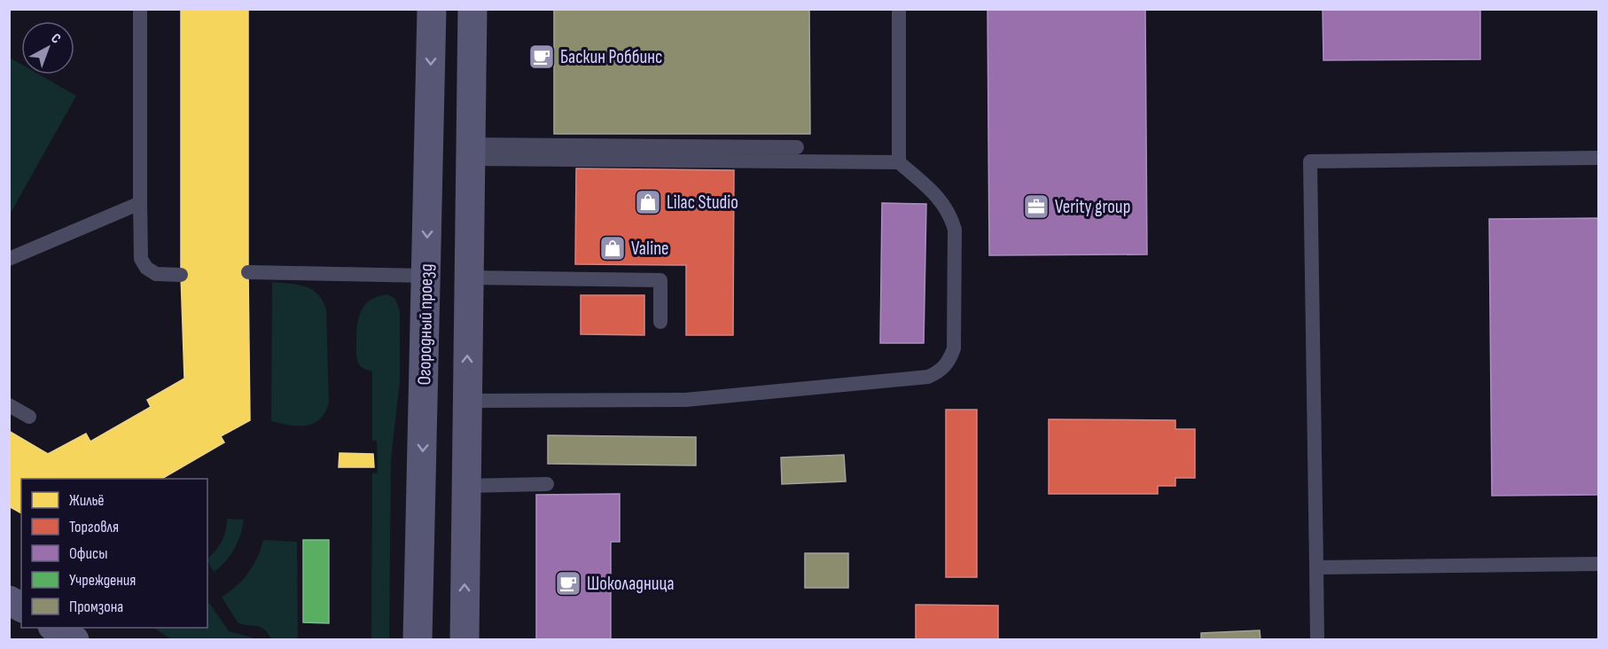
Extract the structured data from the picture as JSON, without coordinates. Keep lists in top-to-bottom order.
{
  "streets": {
    "main road": ["Огородный проезд"]
  },
  "places": {
    "cafe": ["Баскин Роббинс", "Шоколадница"],
    "shop": ["Lilac Studio", "Valine"],
    "office": ["Verity group"]
  },
  "legend": [
    "Жильё",
    "Торговля",
    "Офисы",
    "Учреждения",
    "Промзона"
  ],
  "north": "top right"
}
